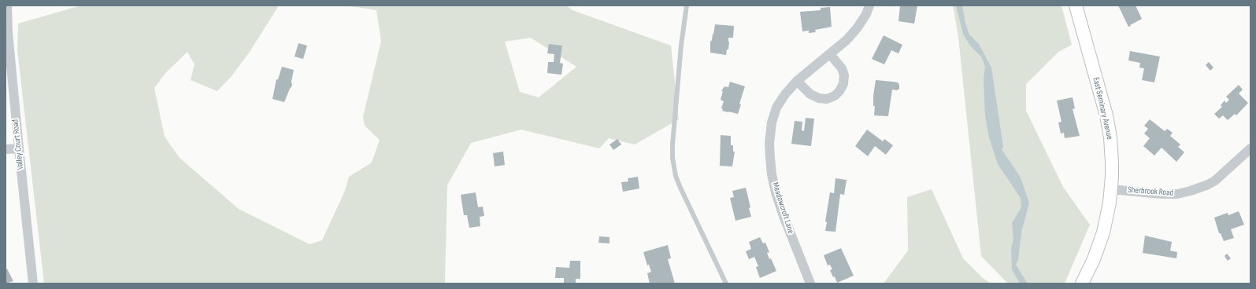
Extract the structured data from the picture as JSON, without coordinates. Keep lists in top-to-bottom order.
{
  "streets": {
    "street": [
      "East Seminary Avenue",
      "Valley Court Road",
      "Sherbrook Road",
      "Meadowcroft Lane"
    ]
  },
  "crossings": [
    ["East Seminary Avenue", "Sherbrook Road"]
  ]
}
